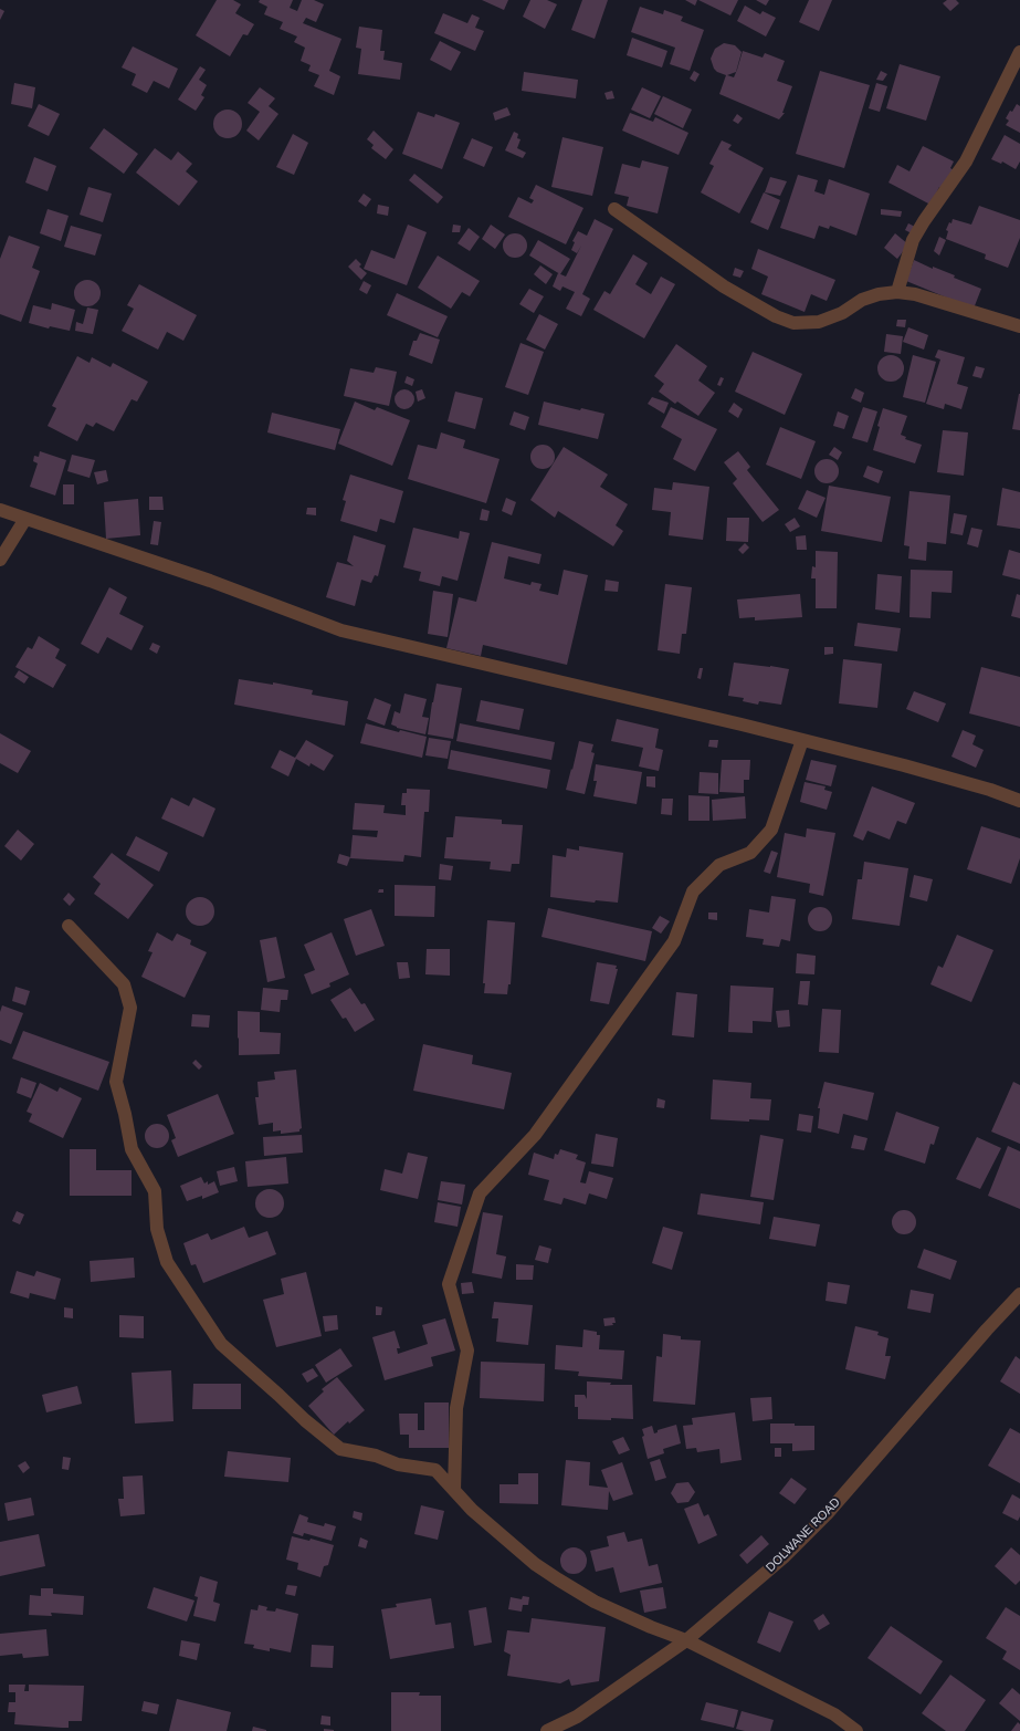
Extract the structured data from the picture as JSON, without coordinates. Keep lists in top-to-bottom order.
{
  "streets": {
    "street": ["DOLWANE ROAD"]
  }
}
